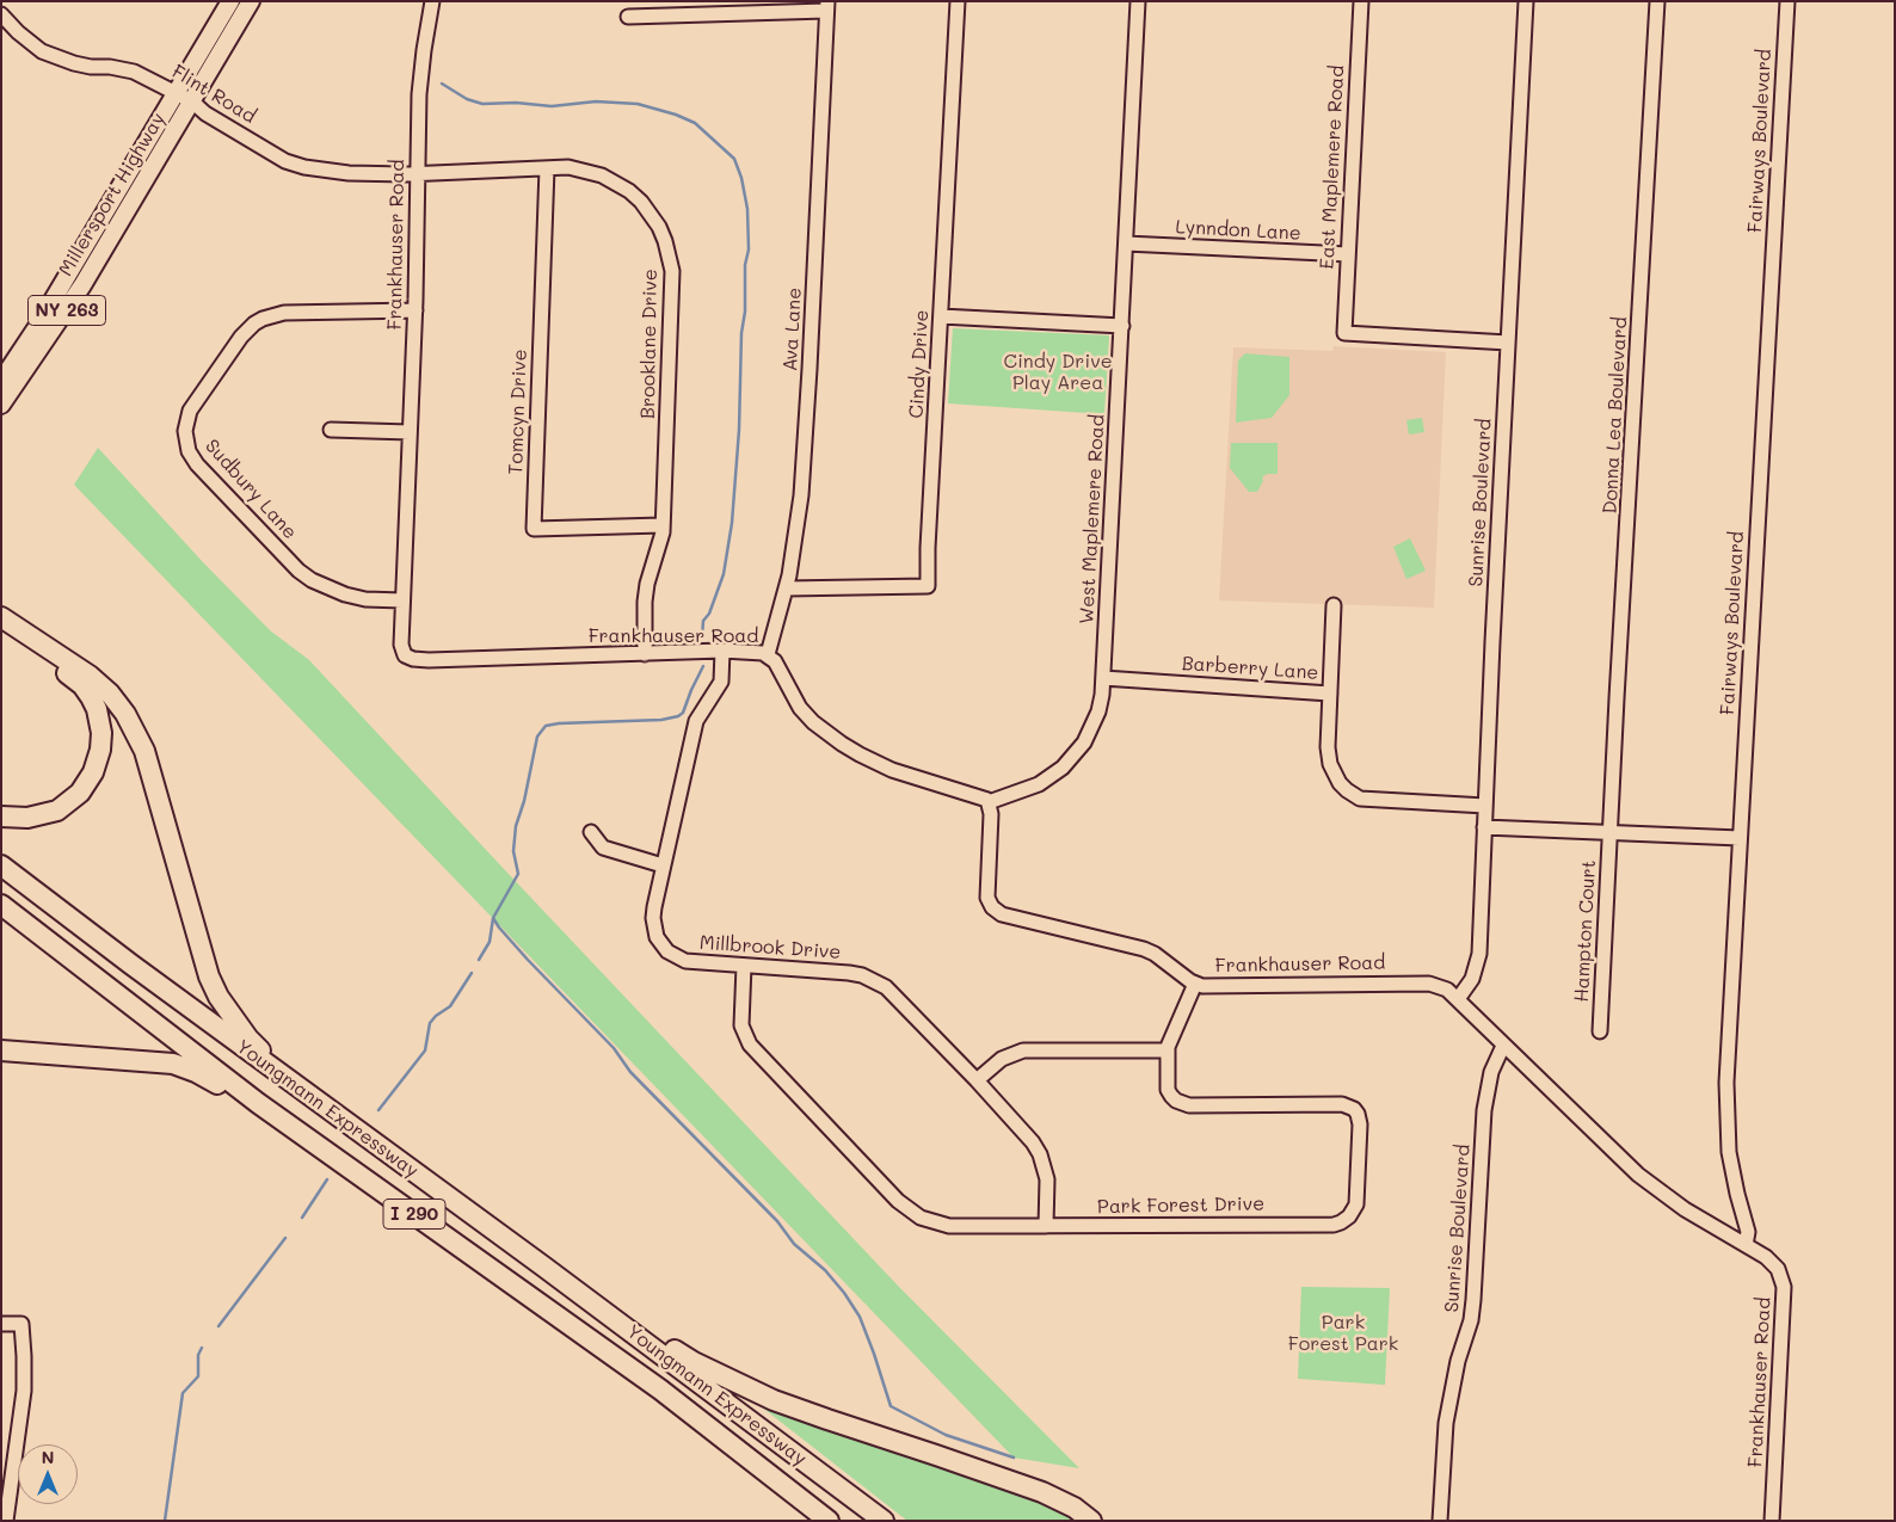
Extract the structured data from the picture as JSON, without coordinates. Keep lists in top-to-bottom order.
{
  "streets": {
    "highway": ["Youngmann Expressway", "I 290"],
    "main road": ["Millersport Highway", "NY 263"],
    "street": [
      "Flint Road",
      "Fairways Boulevard",
      "East Maplemere Road",
      "Lynndon Lane",
      "Frankhauser Road",
      "Ava Lane",
      "Brooklane Drive",
      "Cindy Drive",
      "Tomcyn Drive",
      "Donna Lea Boulevard",
      "Sudbury Lane",
      "Sunrise Boulevard",
      "West Maplemere Road",
      "Barberry Lane",
      "Hampton Court",
      "Millbrook Drive",
      "Park Forest Drive"
    ]
  },
  "crossings": [
    ["Flint Road", "Millersport Highway"],
    ["Flint Road", "Frankhauser Road"],
    ["Flint Road", "Brooklane Drive"],
    ["Fairways Boulevard", "Frankhauser Road"],
    ["East Maplemere Road", "Lynndon Lane"],
    ["East Maplemere Road", "Sunrise Boulevard"],
    ["Lynndon Lane", "West Maplemere Road"],
    ["Frankhauser Road", "Ava Lane"],
    ["Frankhauser Road", "Brooklane Drive"],
    ["Frankhauser Road", "Sudbury Lane"],
    ["Frankhauser Road", "Sunrise Boulevard"],
    ["Frankhauser Road", "West Maplemere Road"],
    ["Frankhauser Road", "Millbrook Drive"],
    ["Frankhauser Road", "Park Forest Drive"],
    ["Ava Lane", "Cindy Drive"],
    ["Brooklane Drive", "Tomcyn Drive"],
    ["Donna Lea Boulevard", "Hampton Court"],
    ["Sunrise Boulevard", "Barberry Lane"],
    ["West Maplemere Road", "Barberry Lane"],
    ["Millbrook Drive", "Park Forest Drive"]
  ],
  "parks": ["Cindy Drive Play Area", "Park Forest Park"],
  "north": "top"
}
